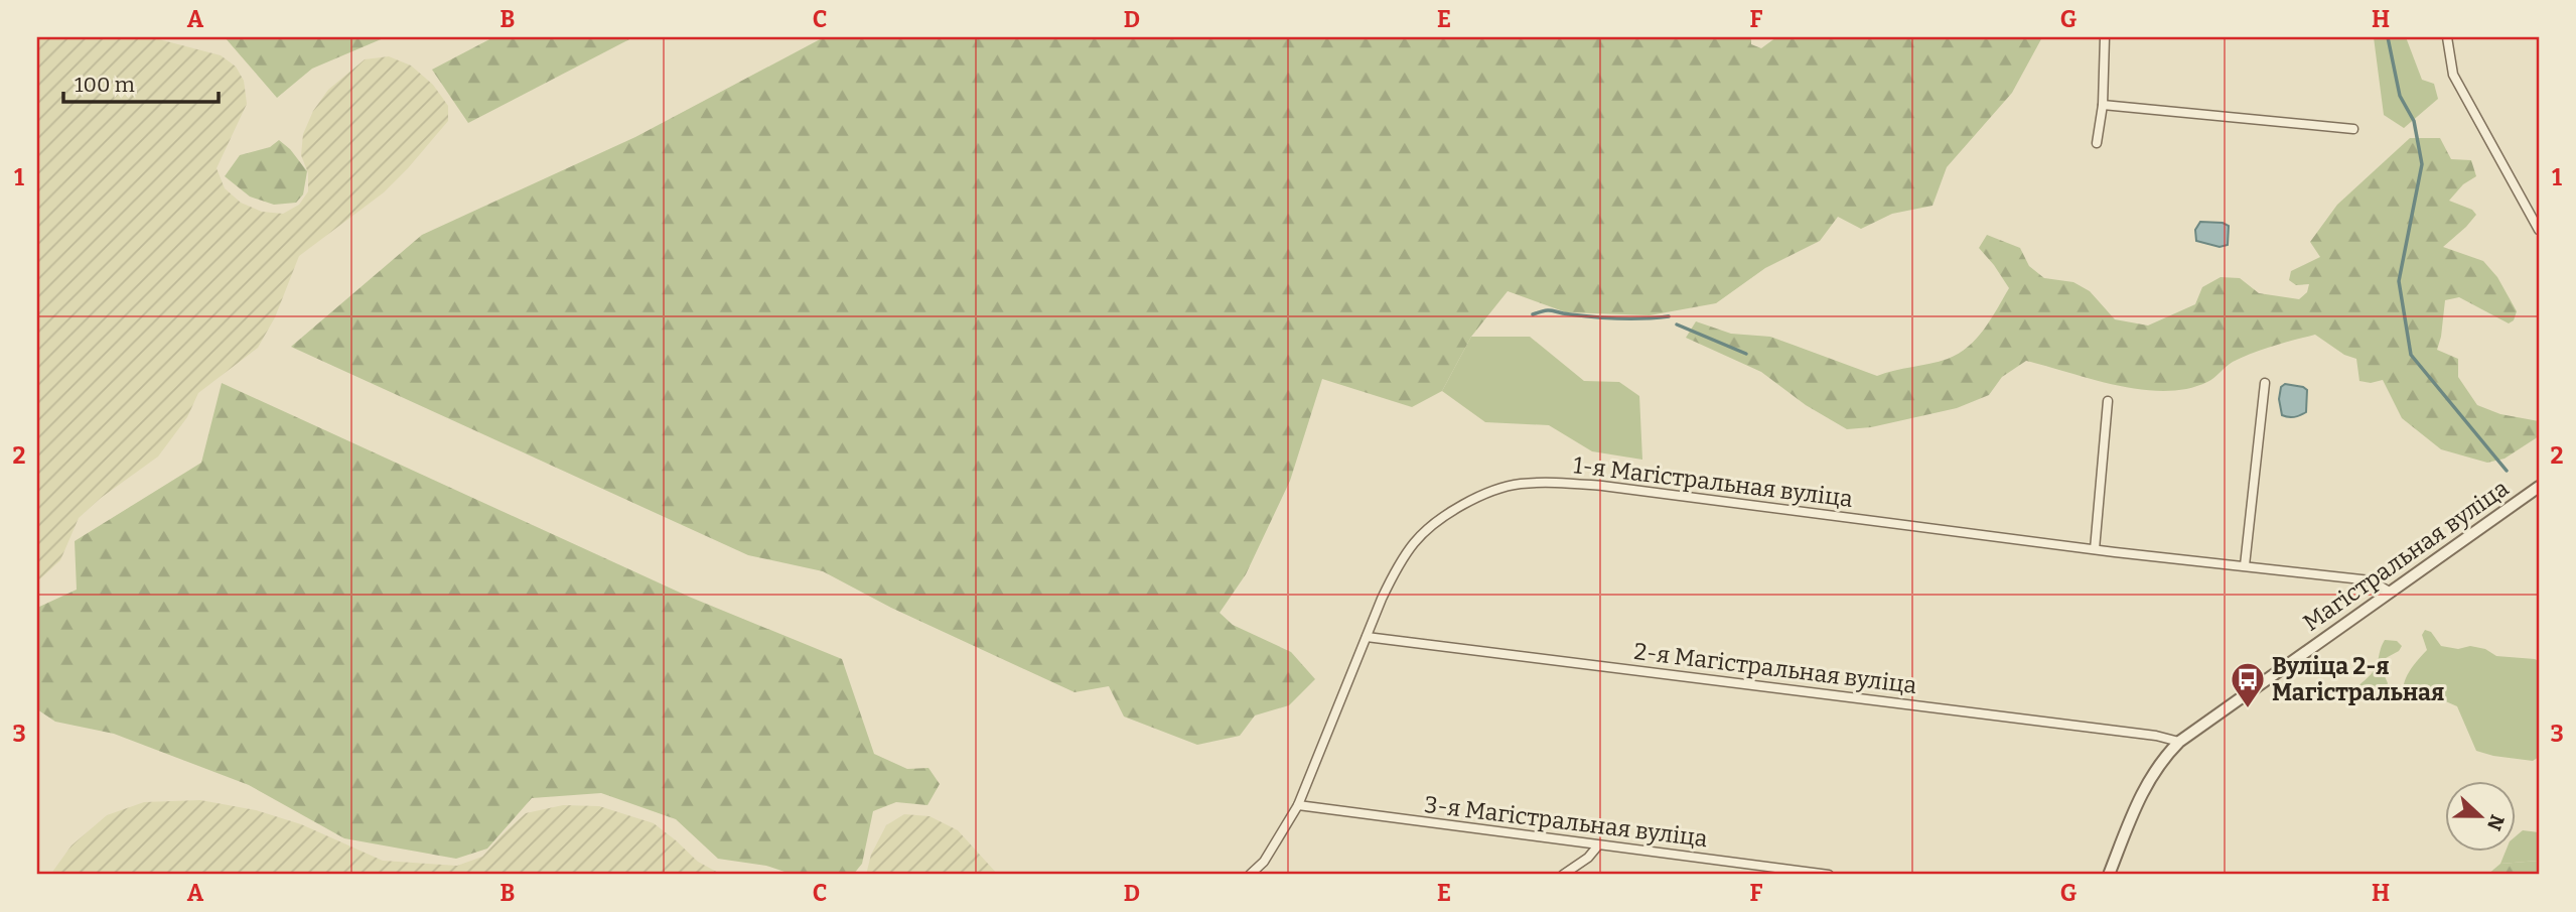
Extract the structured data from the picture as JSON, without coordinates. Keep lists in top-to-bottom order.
{
  "streets": {
    "street": [
      "1-я Магістральная вуліца",
      "Магістральная вуліца",
      "2-я Магістральная вуліца",
      "3-я Магістральная вуліца"
    ]
  },
  "crossings": [
    ["1-я Магістральная вуліца", "Магістральная вуліца"],
    ["1-я Магістральная вуліца", "2-я Магістральная вуліца"],
    ["1-я Магістральная вуліца", "3-я Магістральная вуліца"],
    ["Магістральная вуліца", "2-я Магістральная вуліца"]
  ],
  "places": {
    "bus stop": ["Вуліца 2-я Магістральная"]
  },
  "scale_bar": "100 m",
  "north": "right",
  "grid": {
    "columns": [
      "A",
      "B",
      "C",
      "D",
      "E",
      "F",
      "G",
      "H"
    ],
    "rows": ["1", "2", "3"]
  }
}
